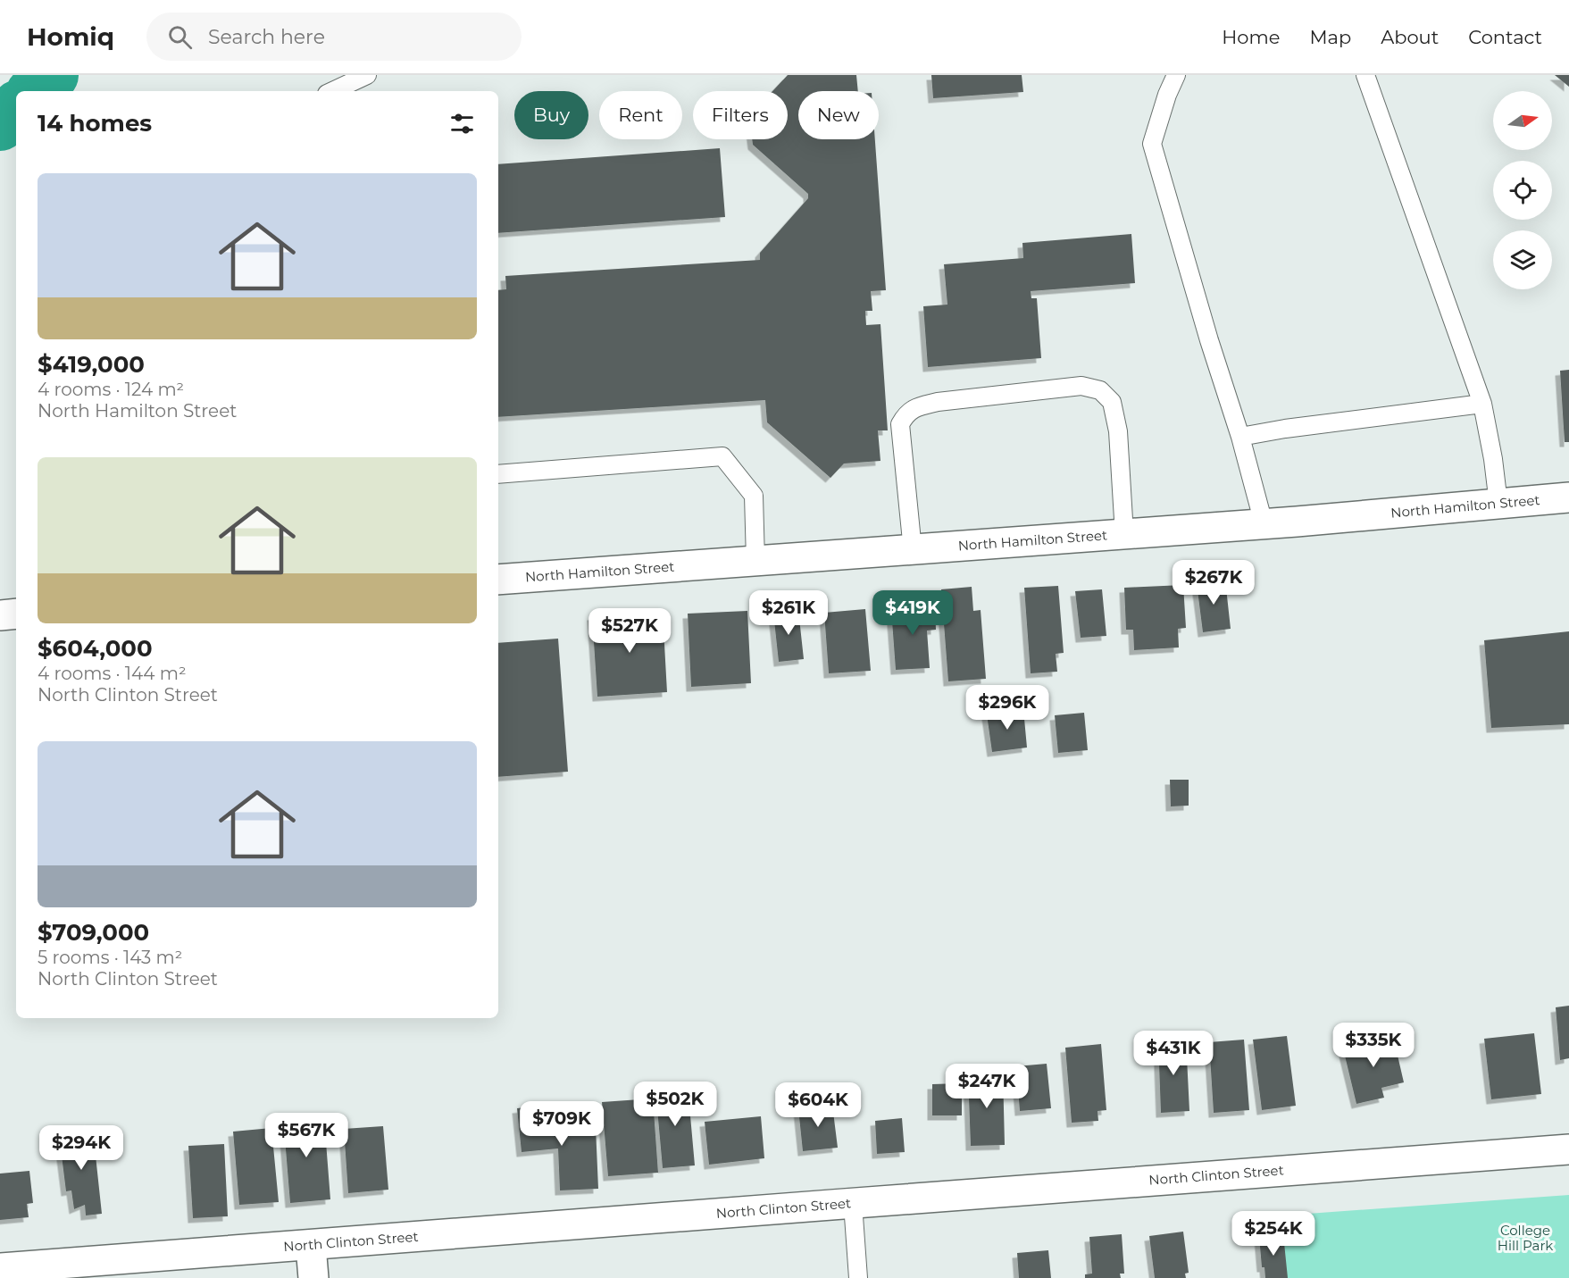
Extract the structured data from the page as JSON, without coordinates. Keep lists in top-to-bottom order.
{
  "streets": {
    "street": ["North Hamilton Street", "North Clinton Street"]
  },
  "parks": ["College Hill Park"],
  "north": "right",
  "page": {
    "header": "Homiq",
    "search": "Search here",
    "nav": [
      "Home",
      "Map",
      "About",
      "Contact"
    ],
    "chip": [
      "Buy",
      "Rent",
      "Filters",
      "New"
    ],
    "heading": "14 homes",
    "list": [
      {
        "name": "$419,000",
        "note": "4 rooms · 124 m² · North Hamilton Street"
      },
      {
        "name": "$604,000",
        "note": "4 rooms · 144 m² · North Clinton Street"
      },
      {
        "name": "$709,000",
        "note": "5 rooms · 143 m² · North Clinton Street"
      }
    ],
    "price": [
      "$267K",
      "$261K",
      "$419K",
      "$527K",
      "$296K",
      "$335K",
      "$431K",
      "$247K",
      "$502K",
      "$604K",
      "$709K",
      "$567K",
      "$294K",
      "$254K"
    ]
  }
}
